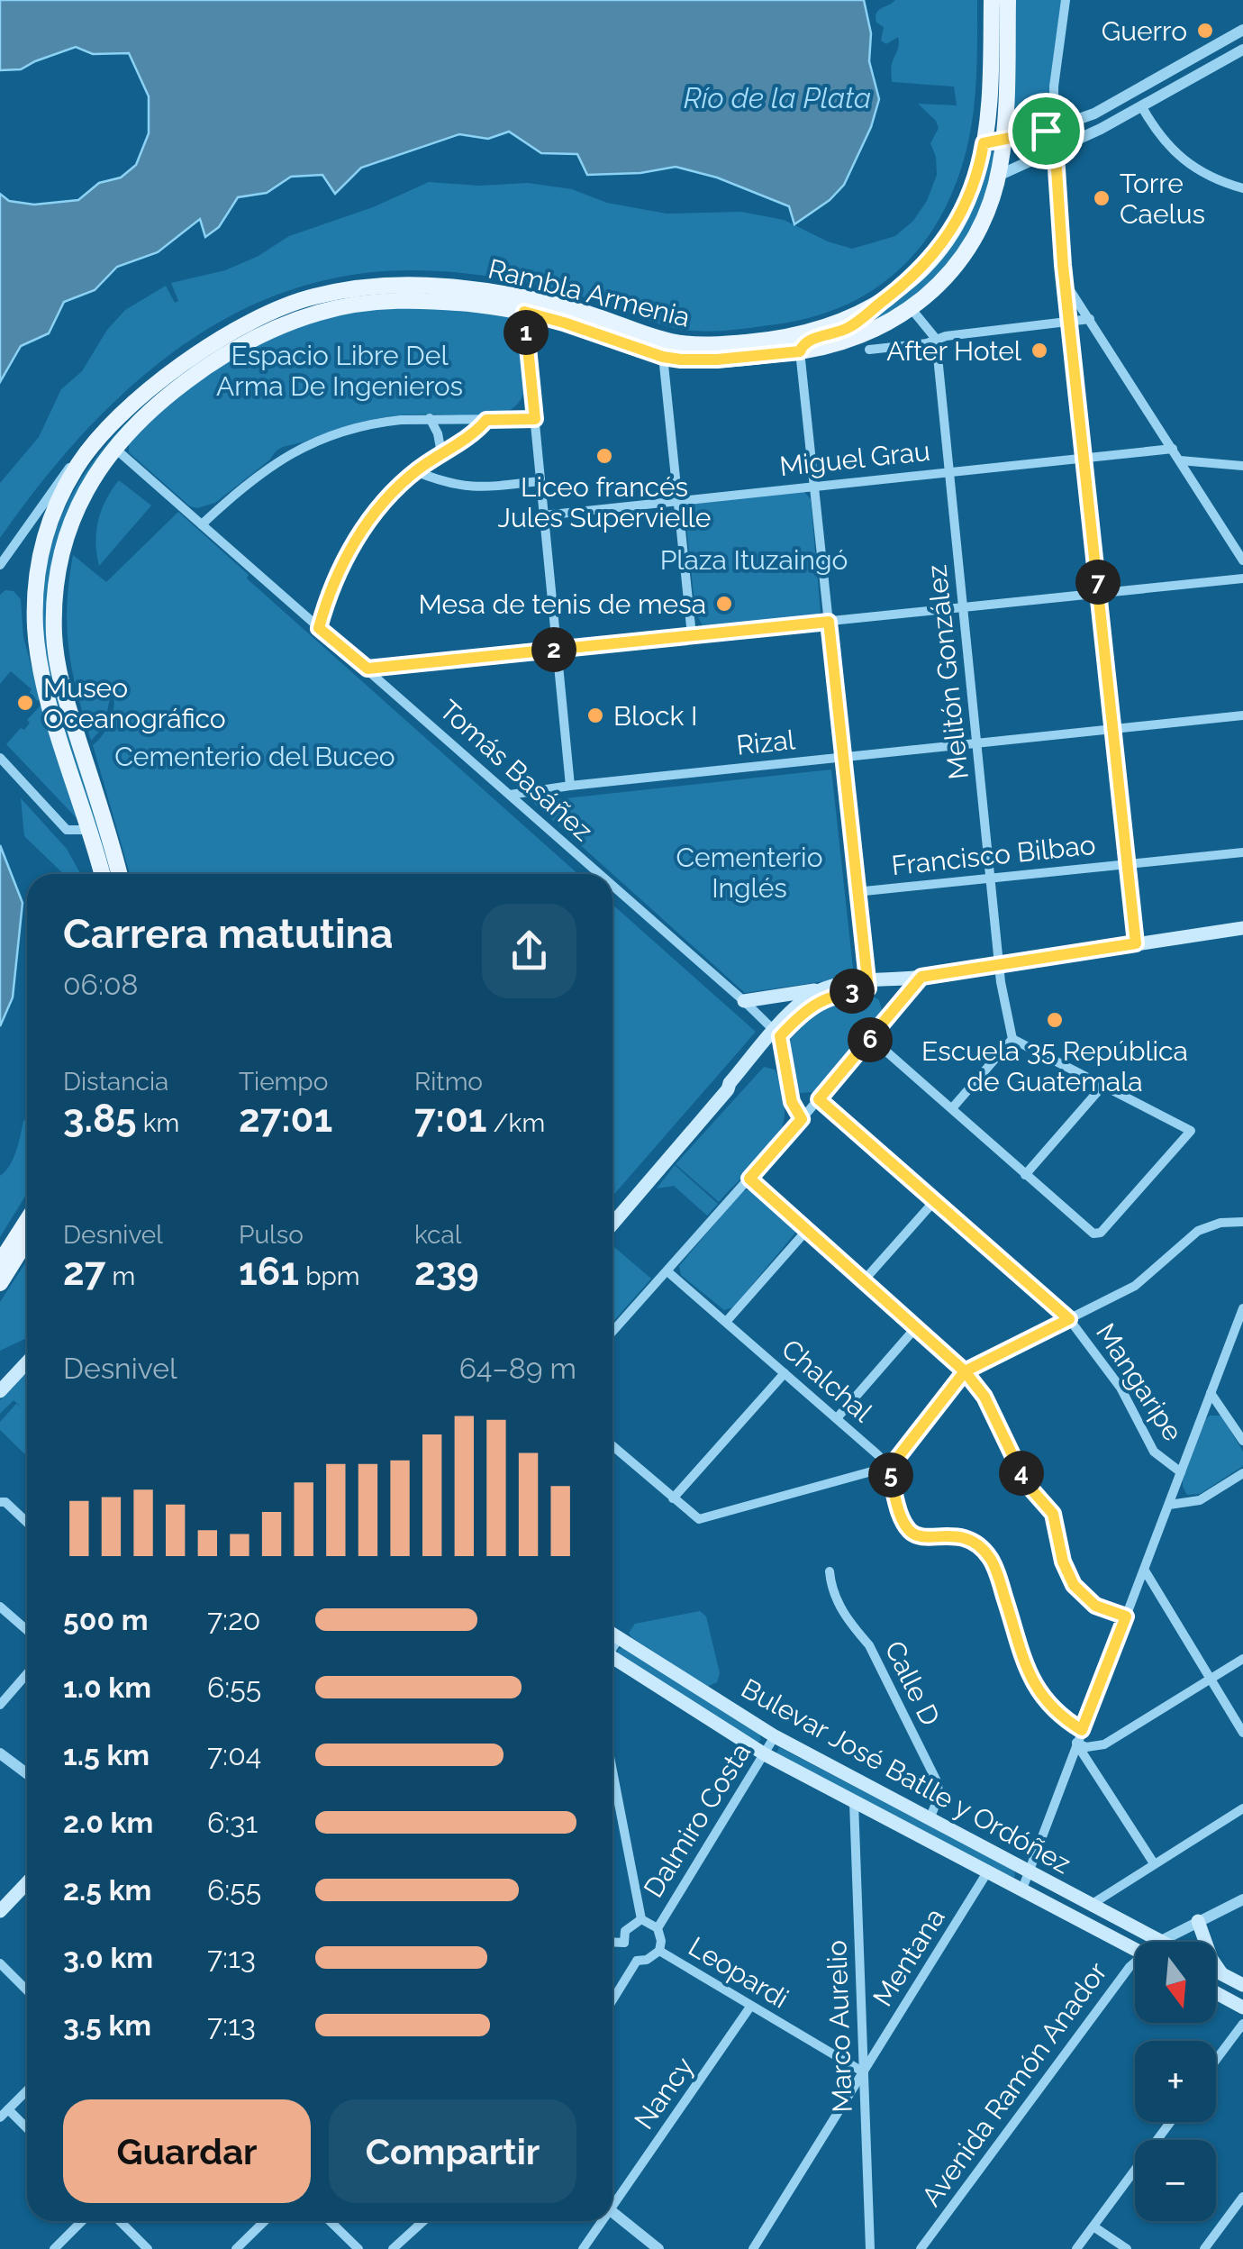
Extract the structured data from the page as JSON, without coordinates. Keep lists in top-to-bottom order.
{
  "streets": {
    "main road": ["Rambla Armenia", "Bulevar José Batlle y Ordóñez"],
    "street": [
      "Miguel Grau",
      "Melitón González",
      "Rizal",
      "Tomás Basáñez",
      "Francisco Bilbao",
      "Chalchal",
      "Mangaripe",
      "Calle D",
      "Dalmiro Costa",
      "Mentana",
      "Leopardi",
      "Marco Aurelio",
      "Avenida Ramón Anador",
      "Nancy"
    ]
  },
  "crossings": [
    ["Rambla Armenia", "Tomás Basáñez"],
    ["Miguel Grau", "Melitón González"],
    ["Melitón González", "Rizal"],
    ["Melitón González", "Francisco Bilbao"],
    ["Rizal", "Tomás Basáñez"],
    ["Calle D", "Bulevar José Batlle y Ordóñez"],
    ["Bulevar José Batlle y Ordóñez", "Dalmiro Costa"],
    ["Bulevar José Batlle y Ordóñez", "Mentana"],
    ["Bulevar José Batlle y Ordóñez", "Marco Aurelio"],
    ["Bulevar José Batlle y Ordóñez", "Avenida Ramón Anador"],
    ["Dalmiro Costa", "Leopardi"],
    ["Mentana", "Leopardi"],
    ["Mentana", "Marco Aurelio"],
    ["Leopardi", "Marco Aurelio"],
    ["Leopardi", "Nancy"]
  ],
  "water": ["Río de la Plata"],
  "parks": [
    "Espacio Libre Del Arma De Ingenieros",
    "Plaza Ituzaingó",
    "Cementerio del Buceo",
    "Cementerio Inglés"
  ],
  "places": [
    "Guerro",
    "Torre Caelus",
    "After Hotel",
    "Liceo francés Jules Supervielle",
    "Mesa de tenis de mesa",
    "Museo Oceanográfico",
    "Block I",
    "Escuela 35 República de Guatemala"
  ],
  "north": "bottom",
  "page": {
    "pins": [
      "1",
      "7",
      "2",
      "3",
      "6",
      "4",
      "5"
    ],
    "heading": ["Carrera matutina", "06:08"],
    "stats": [
      ["Distancia", "3.85 km"],
      ["Tiempo", "27:01"],
      ["Ritmo", "7:01 /km"],
      ["Desnivel", "27 m"],
      ["Pulso", "161 bpm"],
      ["kcal", "239"]
    ],
    "chart": ["Desnivel", "64–89 m"],
    "list": [
      {
        "name": "500 m",
        "note": "7:20"
      },
      {
        "name": "1.0 km",
        "note": "6:55"
      },
      {
        "name": "1.5 km",
        "note": "7:04"
      },
      {
        "name": "2.0 km",
        "note": "6:31"
      },
      {
        "name": "2.5 km",
        "note": "6:55"
      },
      {
        "name": "3.0 km",
        "note": "7:13"
      },
      {
        "name": "3.5 km",
        "note": "7:13"
      }
    ],
    "map_buttons": ["+", "−"],
    "buttons": ["Guardar", "Compartir"]
  }
}
